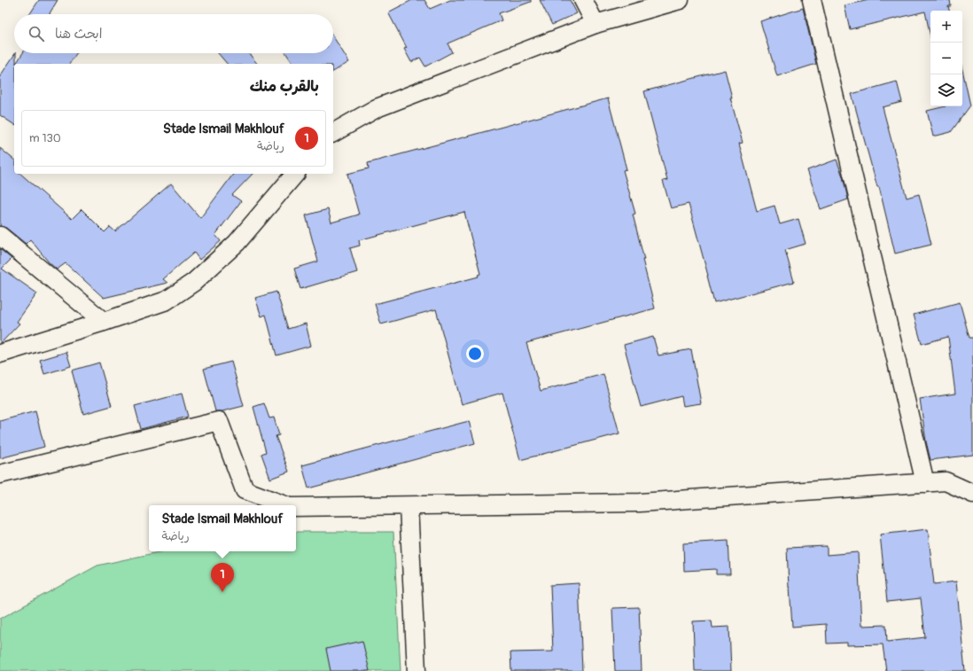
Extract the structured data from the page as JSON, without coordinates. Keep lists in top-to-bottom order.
{
  "page": {
    "map_buttons": ["+", "−"],
    "search": "ابحث هنا",
    "heading": "بالقرب منك",
    "list": [
      {
        "mark": "1",
        "name": "Stade Ismail Makhlouf",
        "note": "رياضة",
        "value": "130 m"
      }
    ],
    "popup": ["Stade Ismail Makhlouf", "رياضة"],
    "pins": "1"
  }
}
